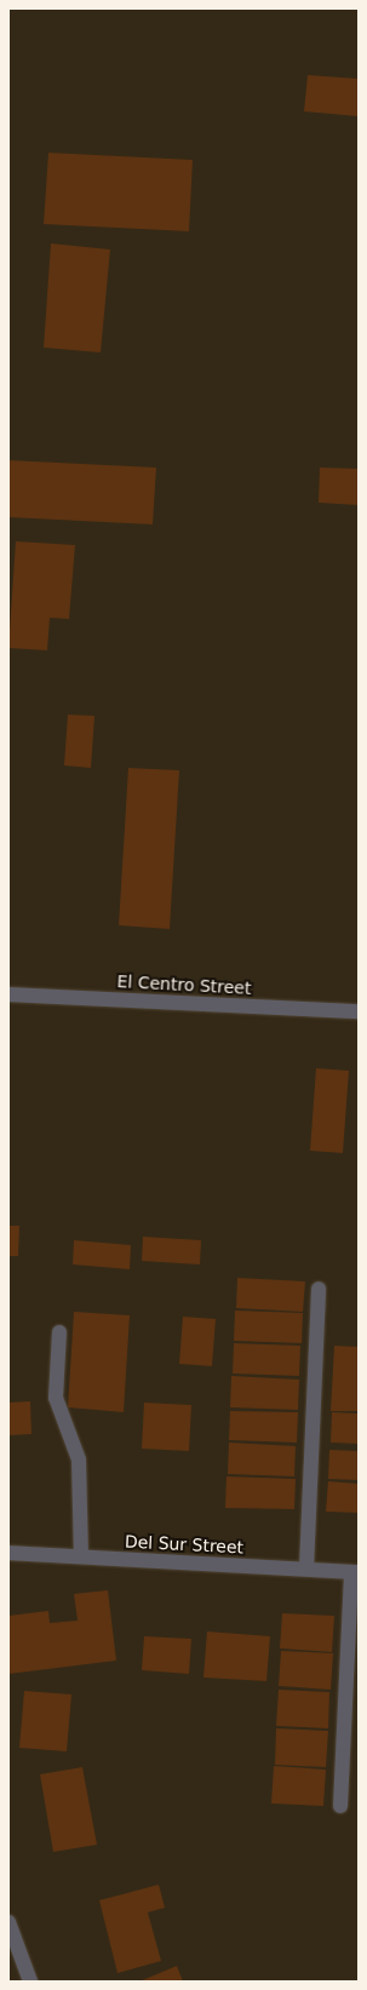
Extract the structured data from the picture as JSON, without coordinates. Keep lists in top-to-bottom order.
{
  "streets": {
    "street": ["El Centro Street", "Del Sur Street"]
  }
}
